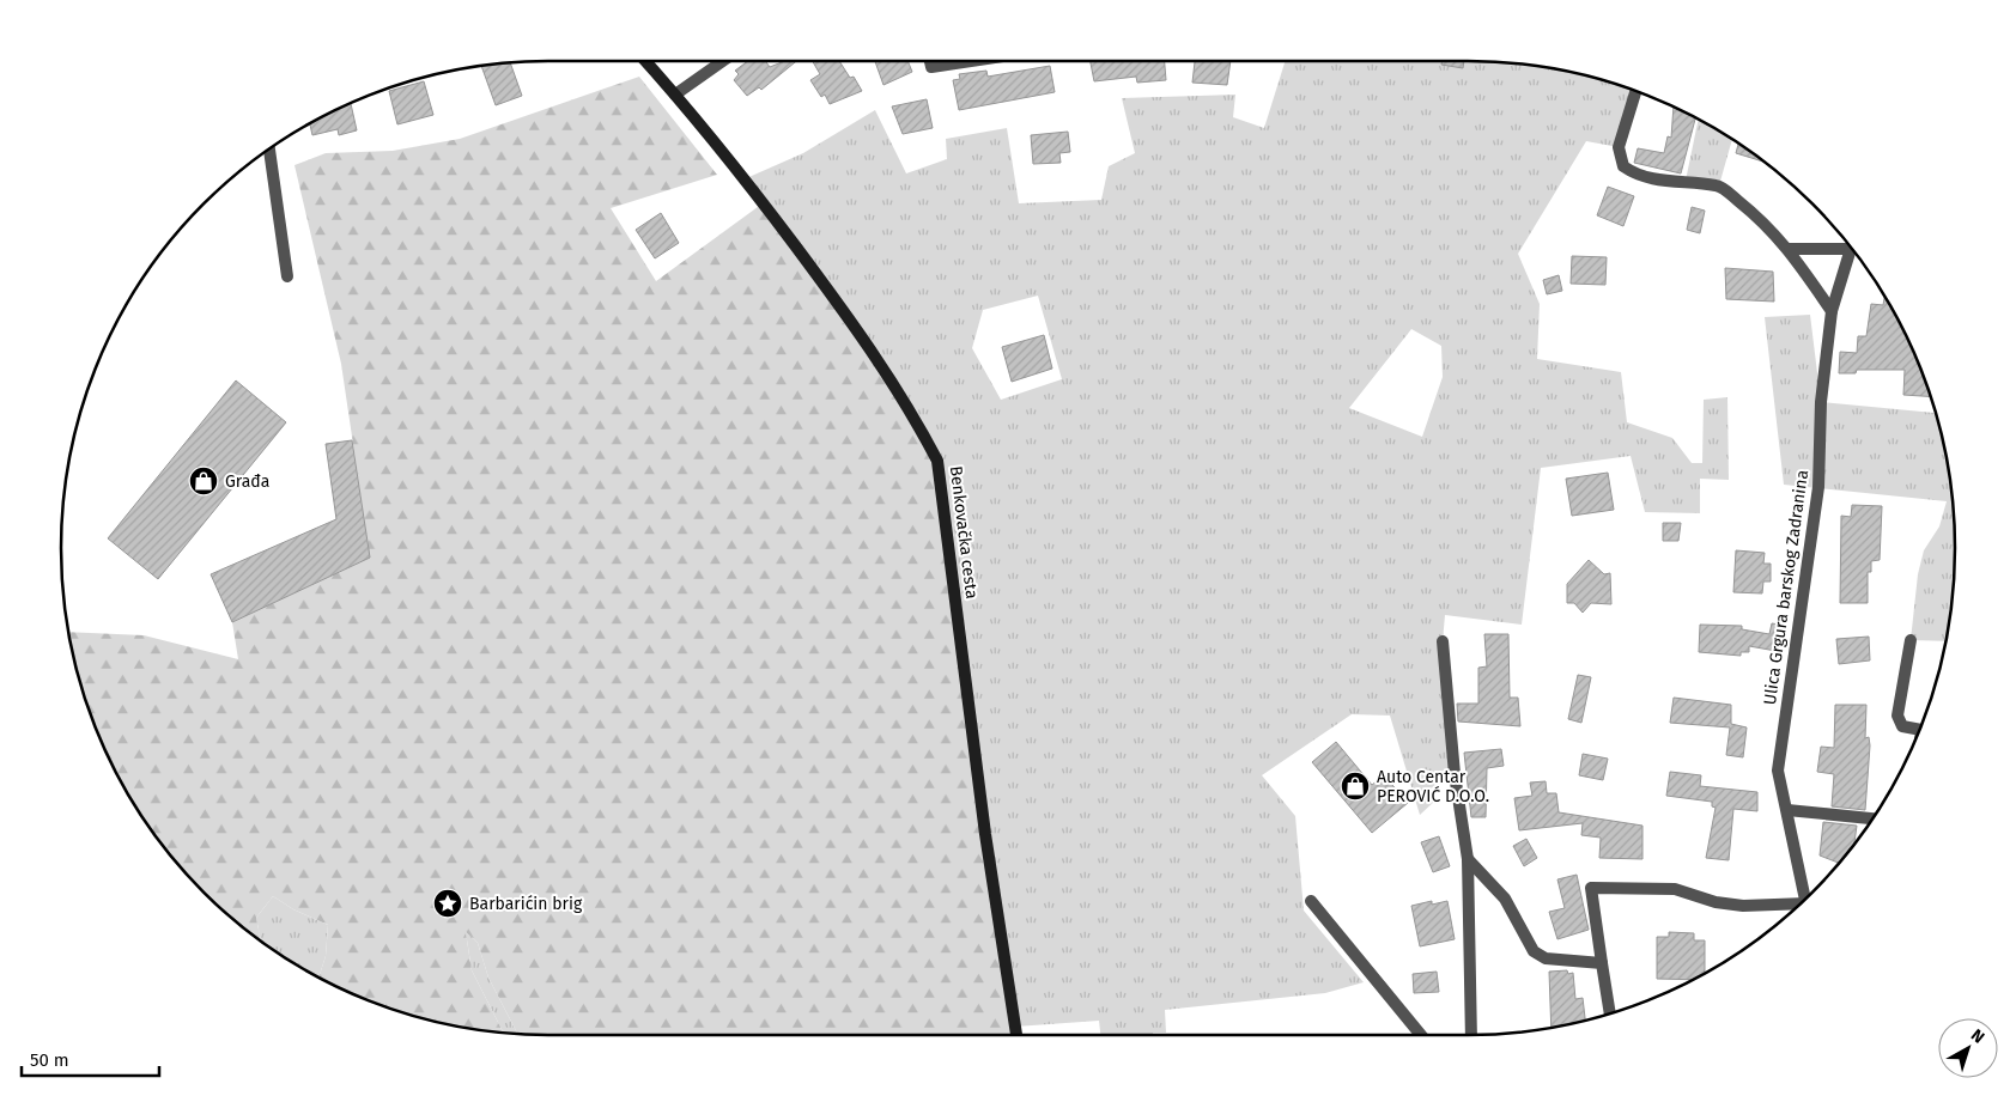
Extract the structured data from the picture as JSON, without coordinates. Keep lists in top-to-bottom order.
{
  "streets": {
    "main road": ["Benkovačka cesta"],
    "street": ["Ulica Grgura barskog Zadranina"]
  },
  "places": {
    "shop": ["Građa", "Auto Centar PEROVIĆ D.O.O."],
    "place": ["Barbarićin brig"]
  },
  "scale_bar": "50 m",
  "north": "top right"
}
